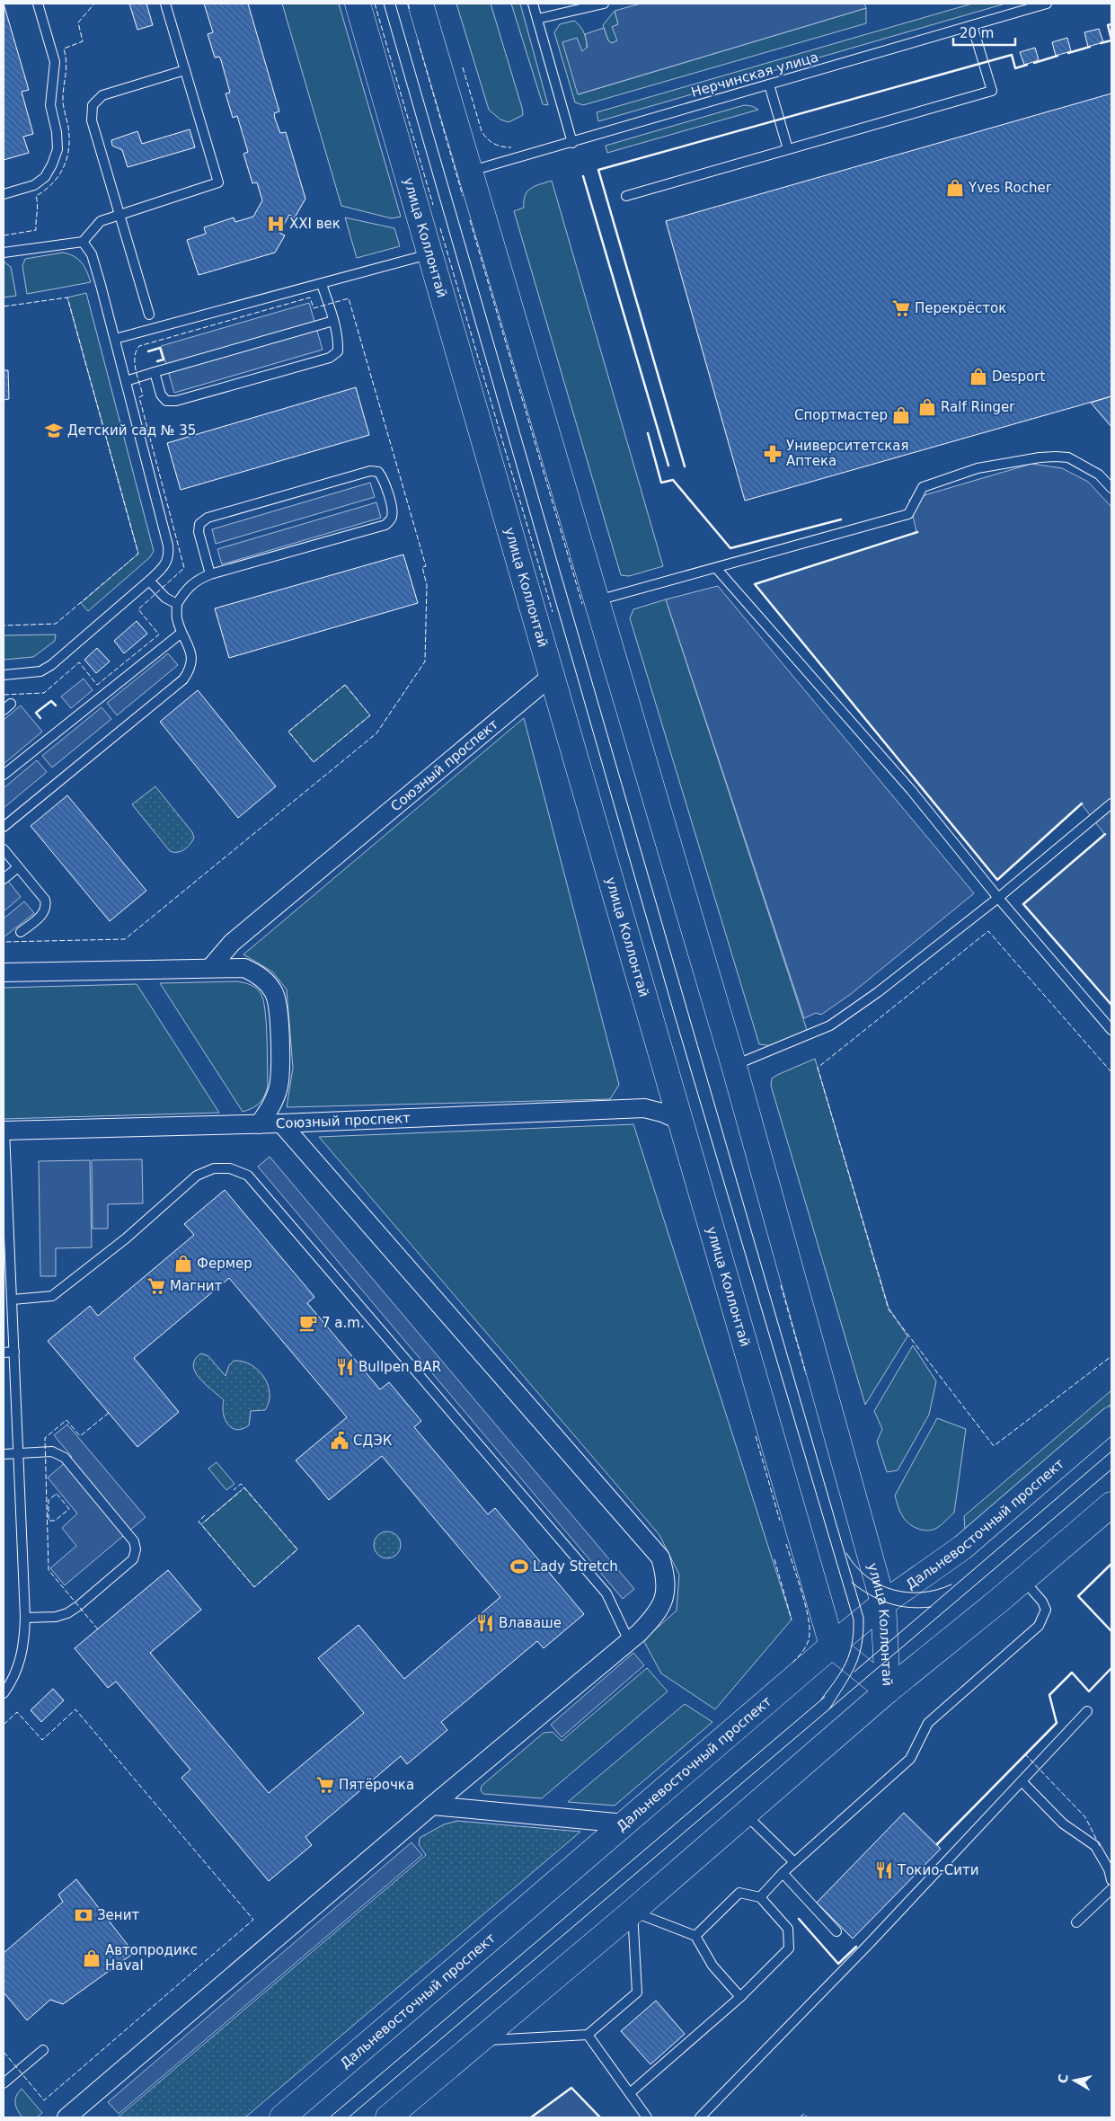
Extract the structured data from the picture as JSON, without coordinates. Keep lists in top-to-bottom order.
{
  "streets": {
    "main road": ["улица Коллонтай", "Дальневосточный проспект"],
    "street": ["Союзный проспект"],
    "lane": ["Нерчинская улица"]
  },
  "crossings": [
    ["Нерчинская улица", "улица Коллонтай"],
    ["улица Коллонтай", "Союзный проспект"],
    ["улица Коллонтай", "Дальневосточный проспект"]
  ],
  "places": {
    "shop": [
      "Yves Rocher",
      "Desport",
      "Ralf Ringer",
      "Спортмастер",
      "Фермер",
      "Автопродикс Haval"
    ],
    "hospital": ["XXI век"],
    "supermarket": ["Перекрёсток", "Магнит", "Пятёрочка"],
    "school or university": ["Детский сад № 35"],
    "pharmacy": ["Университетская Аптека"],
    "cafe": ["7 a.m."],
    "restaurant": ["Bullpen BAR", "Влаваше", "Токио-Сити"],
    "public building": ["СДЭК"],
    "sports": ["Lady Stretch"],
    "bank": ["Зенит"]
  },
  "scale_bar": "20 m",
  "north": "left"
}
